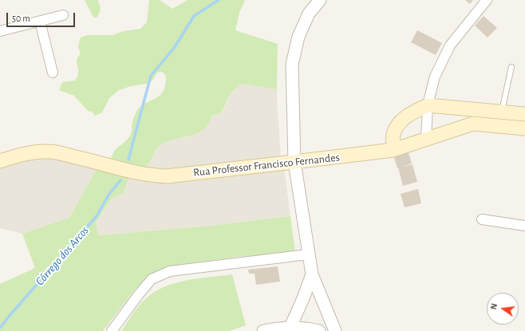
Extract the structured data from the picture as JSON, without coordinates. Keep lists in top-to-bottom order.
{
  "streets": {
    "main road": ["Rua Professor Francisco Fernandes"]
  },
  "water": ["Córrego dos Arcos"],
  "scale_bar": "50 m",
  "north": "left"
}
